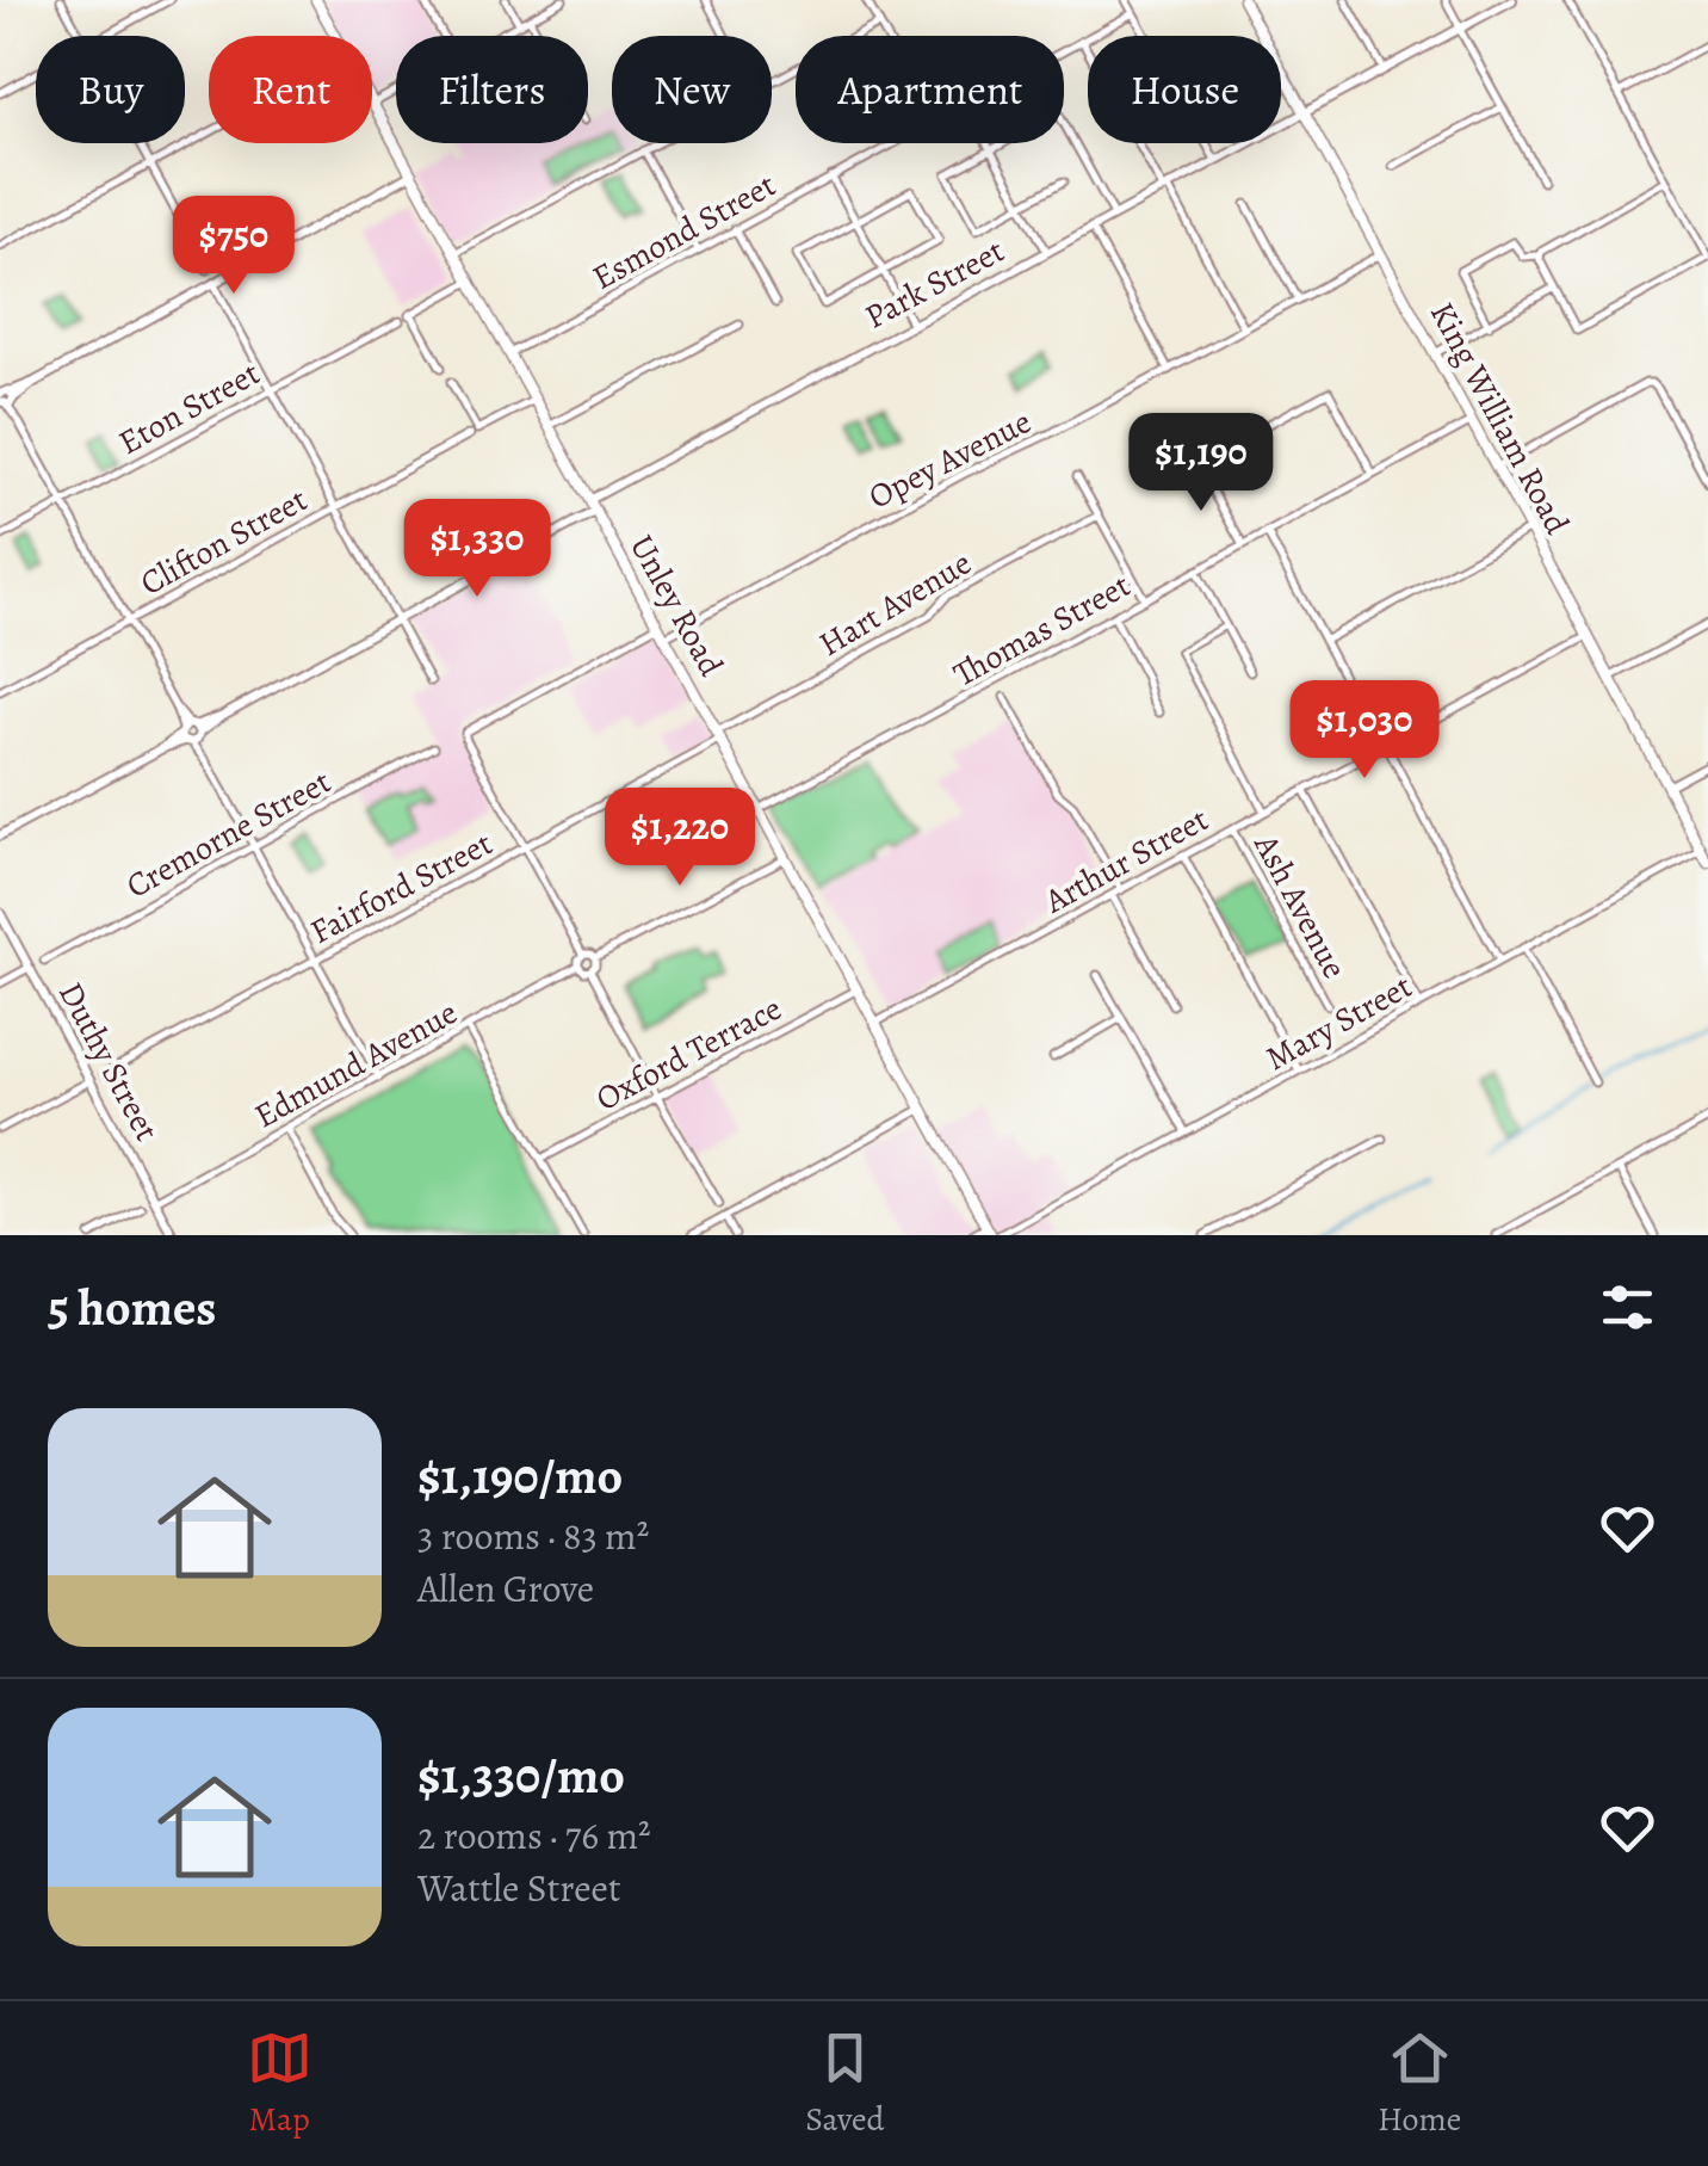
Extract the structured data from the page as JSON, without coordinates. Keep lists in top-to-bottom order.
{
  "streets": {
    "main road": ["King William Road", "Unley Road"],
    "street": [
      "Esmond Street",
      "Park Street",
      "Eton Street",
      "Opey Avenue",
      "Clifton Street",
      "Hart Avenue",
      "Thomas Street",
      "Cremorne Street",
      "Arthur Street",
      "Fairford Street",
      "Ash Avenue",
      "Mary Street",
      "Oxford Terrace",
      "Duthy Street",
      "Edmund Avenue"
    ]
  },
  "crossings": [
    ["Esmond Street", "Unley Road"],
    ["Park Street", "King William Road"],
    ["Park Street", "Unley Road"],
    ["King William Road", "Opey Avenue"],
    ["King William Road", "Thomas Street"],
    ["King William Road", "Arthur Street"],
    ["King William Road", "Mary Street"],
    ["Opey Avenue", "Unley Road"],
    ["Clifton Street", "Unley Road"],
    ["Hart Avenue", "Unley Road"],
    ["Hart Avenue", "Fairford Street"],
    ["Unley Road", "Thomas Street"],
    ["Unley Road", "Arthur Street"],
    ["Unley Road", "Fairford Street"],
    ["Unley Road", "Mary Street"],
    ["Unley Road", "Oxford Terrace"],
    ["Arthur Street", "Ash Avenue"],
    ["Duthy Street", "Edmund Avenue"]
  ],
  "page": {
    "chip": [
      "Buy",
      "Rent",
      "Filters",
      "New",
      "Apartment",
      "House"
    ],
    "price": [
      "$750",
      "$1,190",
      "$1,330",
      "$1,030",
      "$1,220"
    ],
    "heading": "5 homes",
    "list": [
      {
        "name": "$1,190/mo",
        "note": "3 rooms · 83 m² · Allen Grove"
      },
      {
        "name": "$1,330/mo",
        "note": "2 rooms · 76 m² · Wattle Street"
      }
    ],
    "tabs": ["Map", "Saved", "Home"]
  }
}
